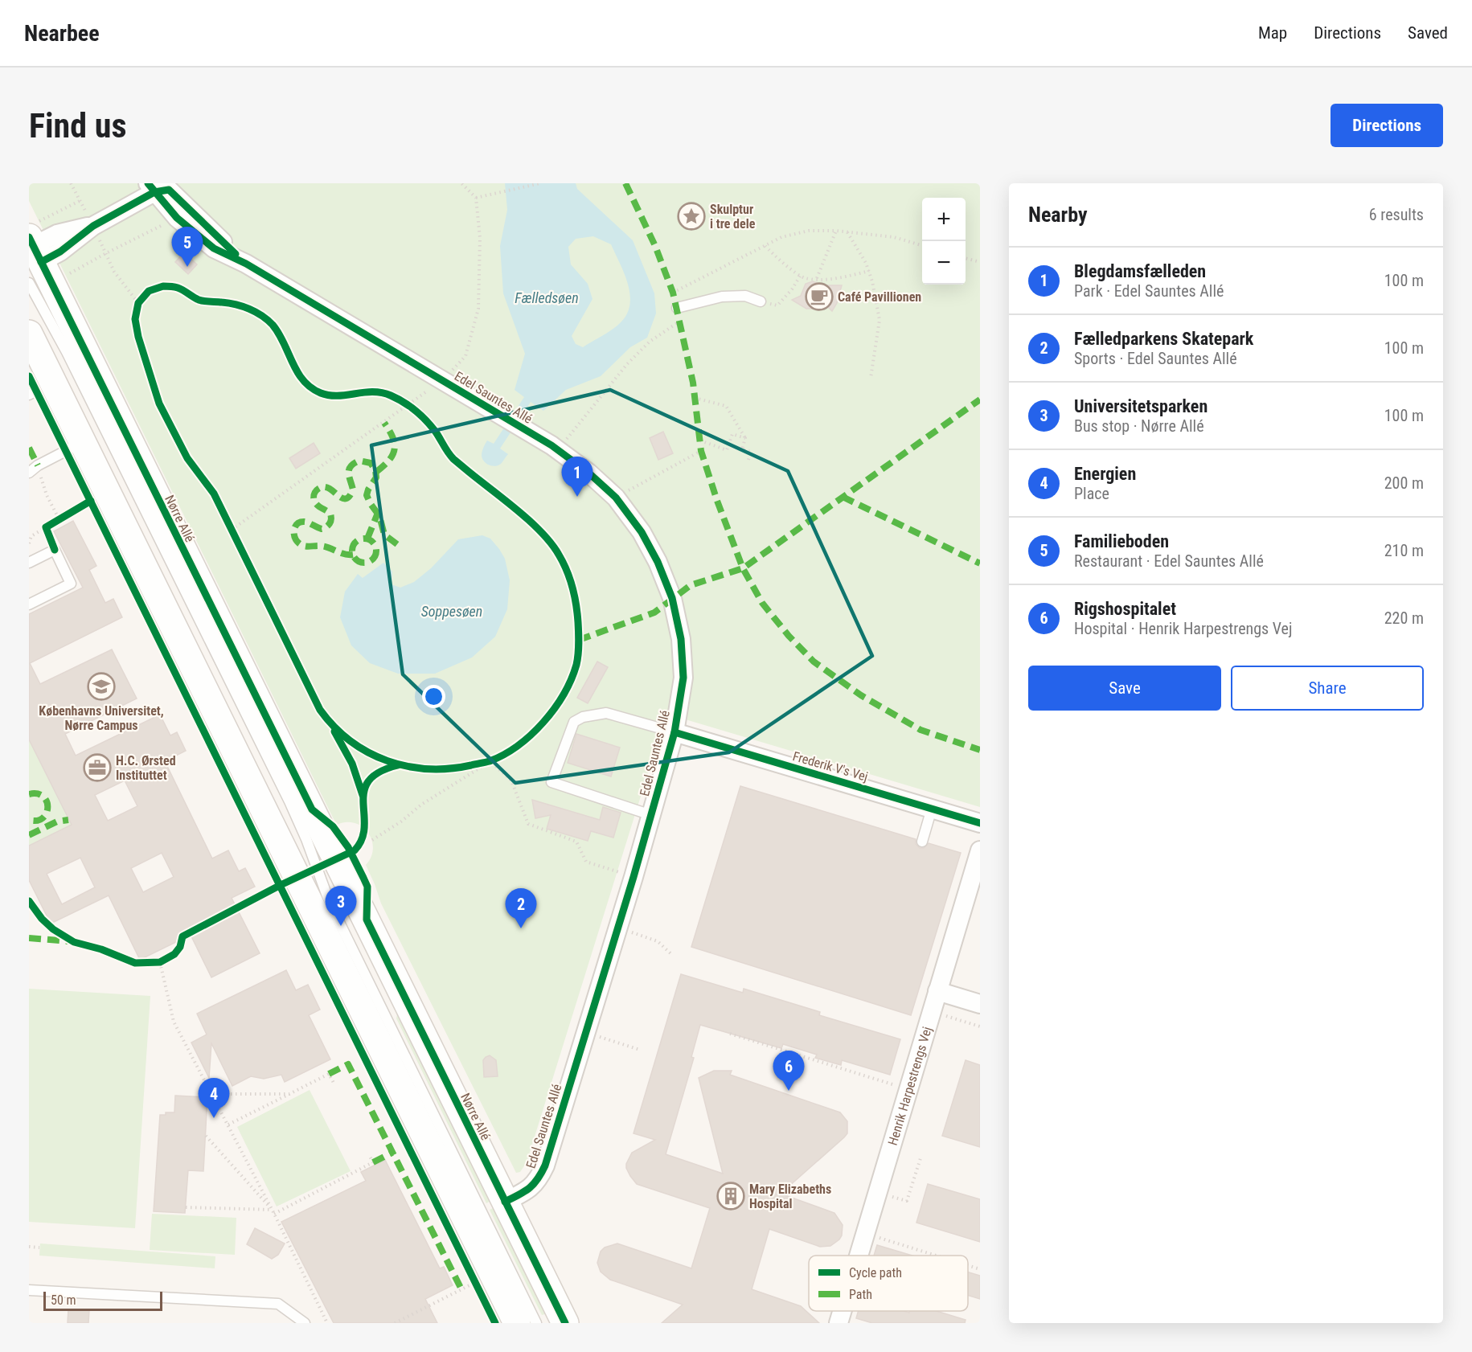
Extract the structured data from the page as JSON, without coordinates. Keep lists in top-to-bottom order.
{
  "streets": {
    "street": [
      "Edel Sauntes Allé",
      "Nørre Allé",
      "Frederik V's Vej",
      "Henrik Harpestrengs Vej"
    ]
  },
  "crossings": [
    ["Edel Sauntes Allé", "Nørre Allé"],
    ["Edel Sauntes Allé", "Frederik V's Vej"]
  ],
  "water": ["Fælledsøen", "Soppesøen"],
  "places": {
    "place": ["Skulptur i tre dele"],
    "cafe": ["Café Pavillionen"],
    "school or university": ["Københavns Universitet, Nørre Campus"],
    "office": ["H.C. Ørsted Instituttet"],
    "building": ["Mary Elizabeths Hospital"]
  },
  "legend": ["Cycle path", "Path"],
  "scale_bar": "50 m",
  "page": {
    "header": "Nearbee",
    "nav": ["Map", "Directions", "Saved"],
    "buttons": [
      "Directions",
      ["Save", "Share"]
    ],
    "title": "Find us",
    "heading": ["Nearby", "6 results"],
    "map_buttons": ["+", "−"],
    "pins": [
      "5",
      "1",
      "3",
      "2",
      "6",
      "4"
    ],
    "list": [
      {
        "mark": "1",
        "name": "Blegdamsfælleden",
        "note": "Park · Edel Sauntes Allé",
        "value": "100 m"
      },
      {
        "mark": "2",
        "name": "Fælledparkens Skatepark",
        "note": "Sports · Edel Sauntes Allé",
        "value": "100 m"
      },
      {
        "mark": "3",
        "name": "Universitetsparken",
        "note": "Bus stop · Nørre Allé",
        "value": "100 m"
      },
      {
        "mark": "4",
        "name": "Energien",
        "note": "Place",
        "value": "200 m"
      },
      {
        "mark": "5",
        "name": "Familieboden",
        "note": "Restaurant · Edel Sauntes Allé",
        "value": "210 m"
      },
      {
        "mark": "6",
        "name": "Rigshospitalet",
        "note": "Hospital · Henrik Harpestrengs Vej",
        "value": "220 m"
      }
    ],
    "scale": "50 m"
  }
}
